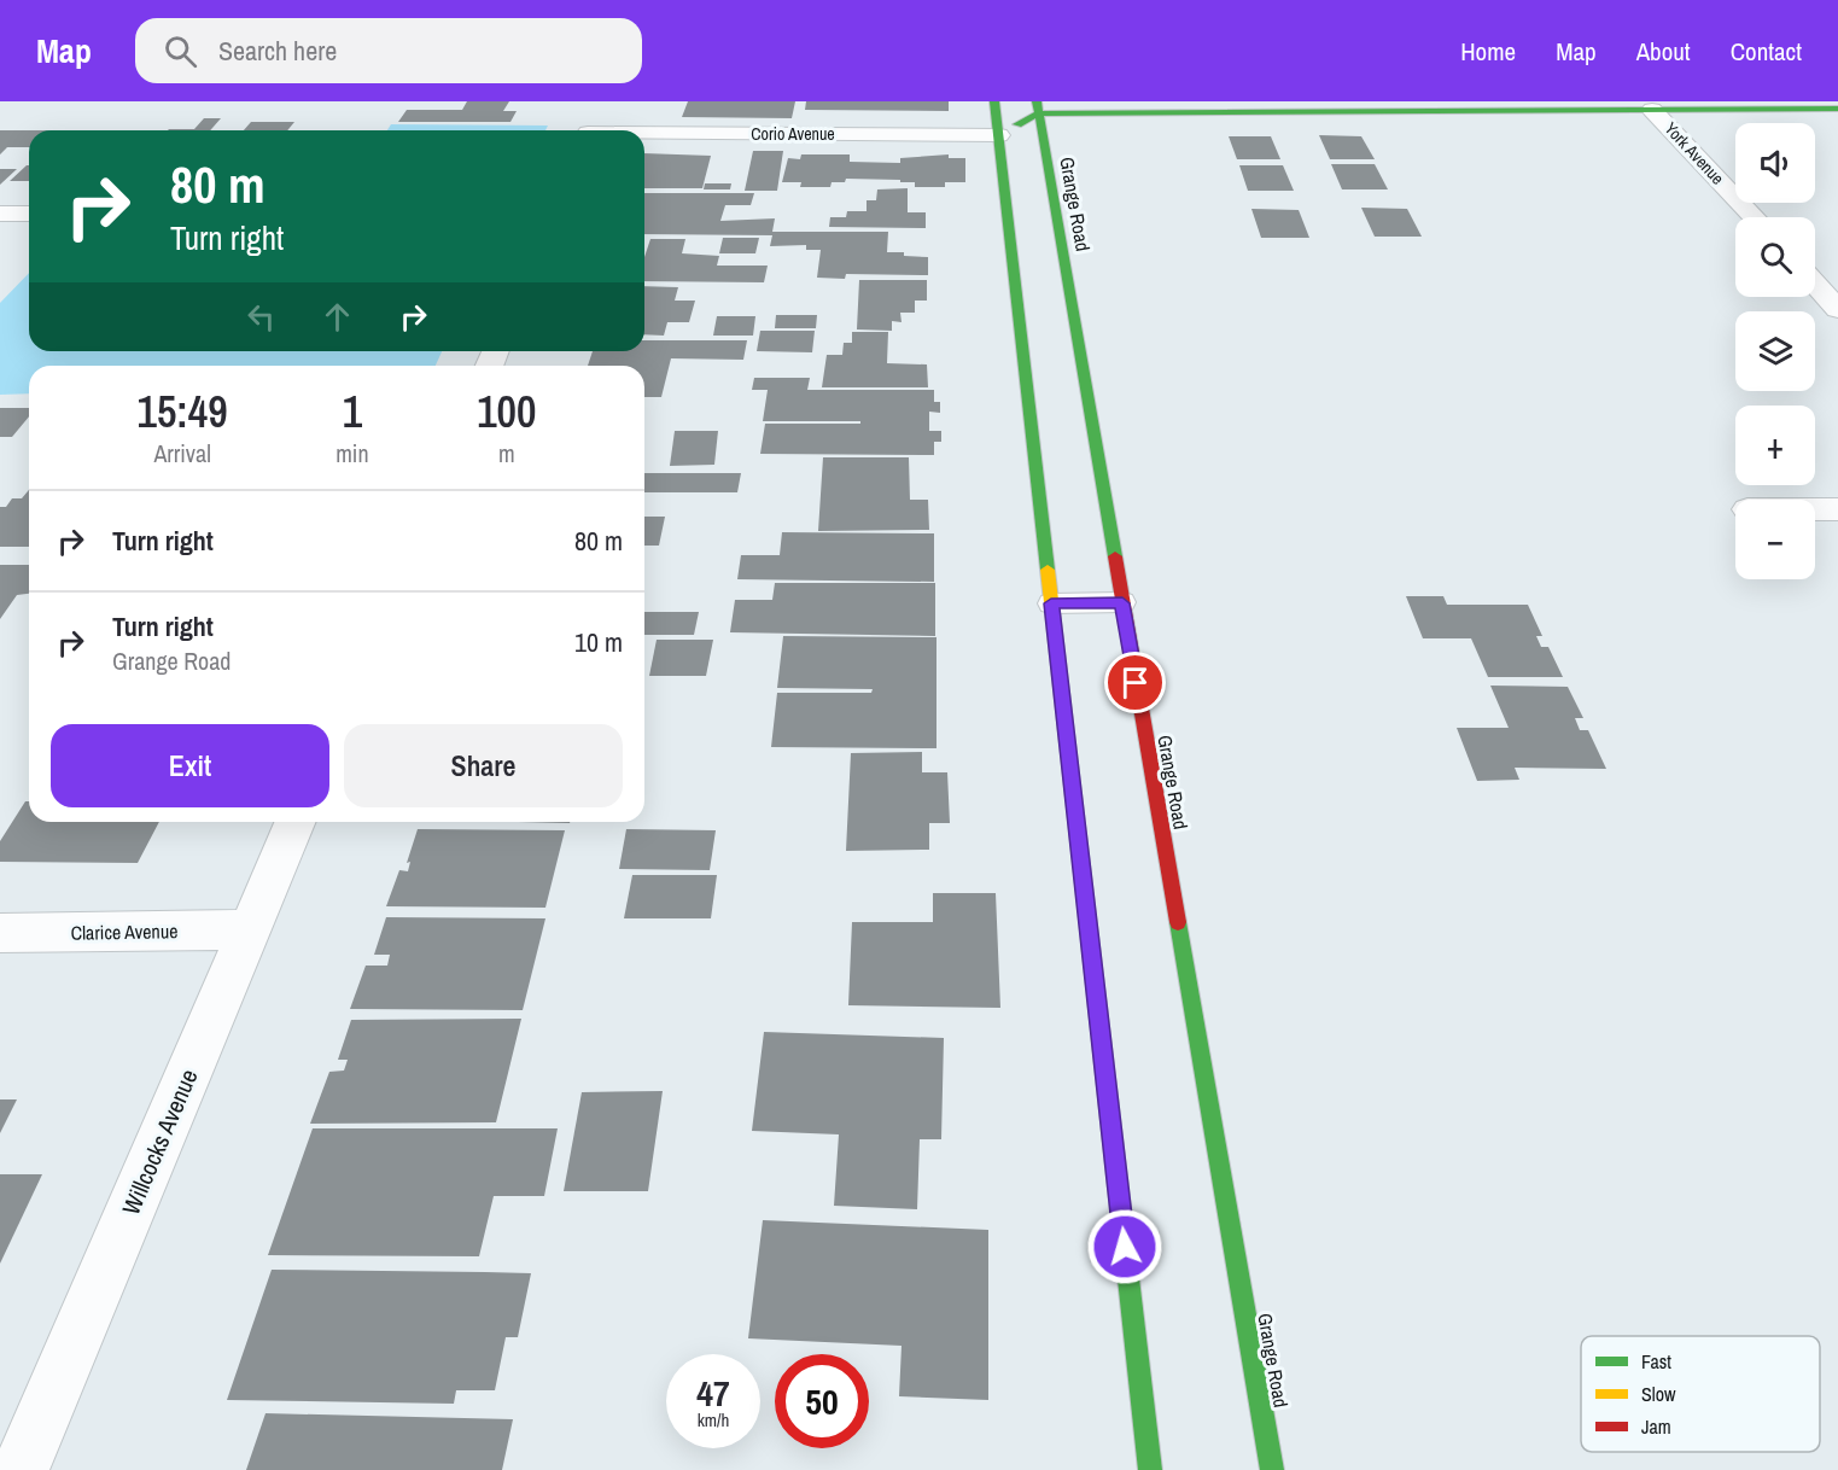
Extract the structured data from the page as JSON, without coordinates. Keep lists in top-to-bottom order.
{
  "streets": {
    "main road": ["Grange Road"],
    "street": [
      "Corio Avenue",
      "York Avenue",
      "Clarice Avenue",
      "Willcocks Avenue"
    ]
  },
  "crossings": [
    ["Clarice Avenue", "Willcocks Avenue"]
  ],
  "legend": ["Fast", "Slow", "Jam"],
  "page": {
    "header": "Map",
    "search": "Search here",
    "nav": [
      "Home",
      "Map",
      "About",
      "Contact"
    ],
    "map_buttons": ["+", "−"],
    "turn": ["80 m", "Turn right"],
    "eta": [
      "15:49",
      "Arrival",
      "1",
      "min",
      "100",
      "m"
    ],
    "list": [
      {
        "name": "Turn right",
        "value": "80 m"
      },
      {
        "name": "Turn right",
        "note": "Grange Road",
        "value": "10 m"
      }
    ],
    "buttons": ["Exit", "Share"],
    "speed": "47 km/h",
    "limit": "50"
  }
}
